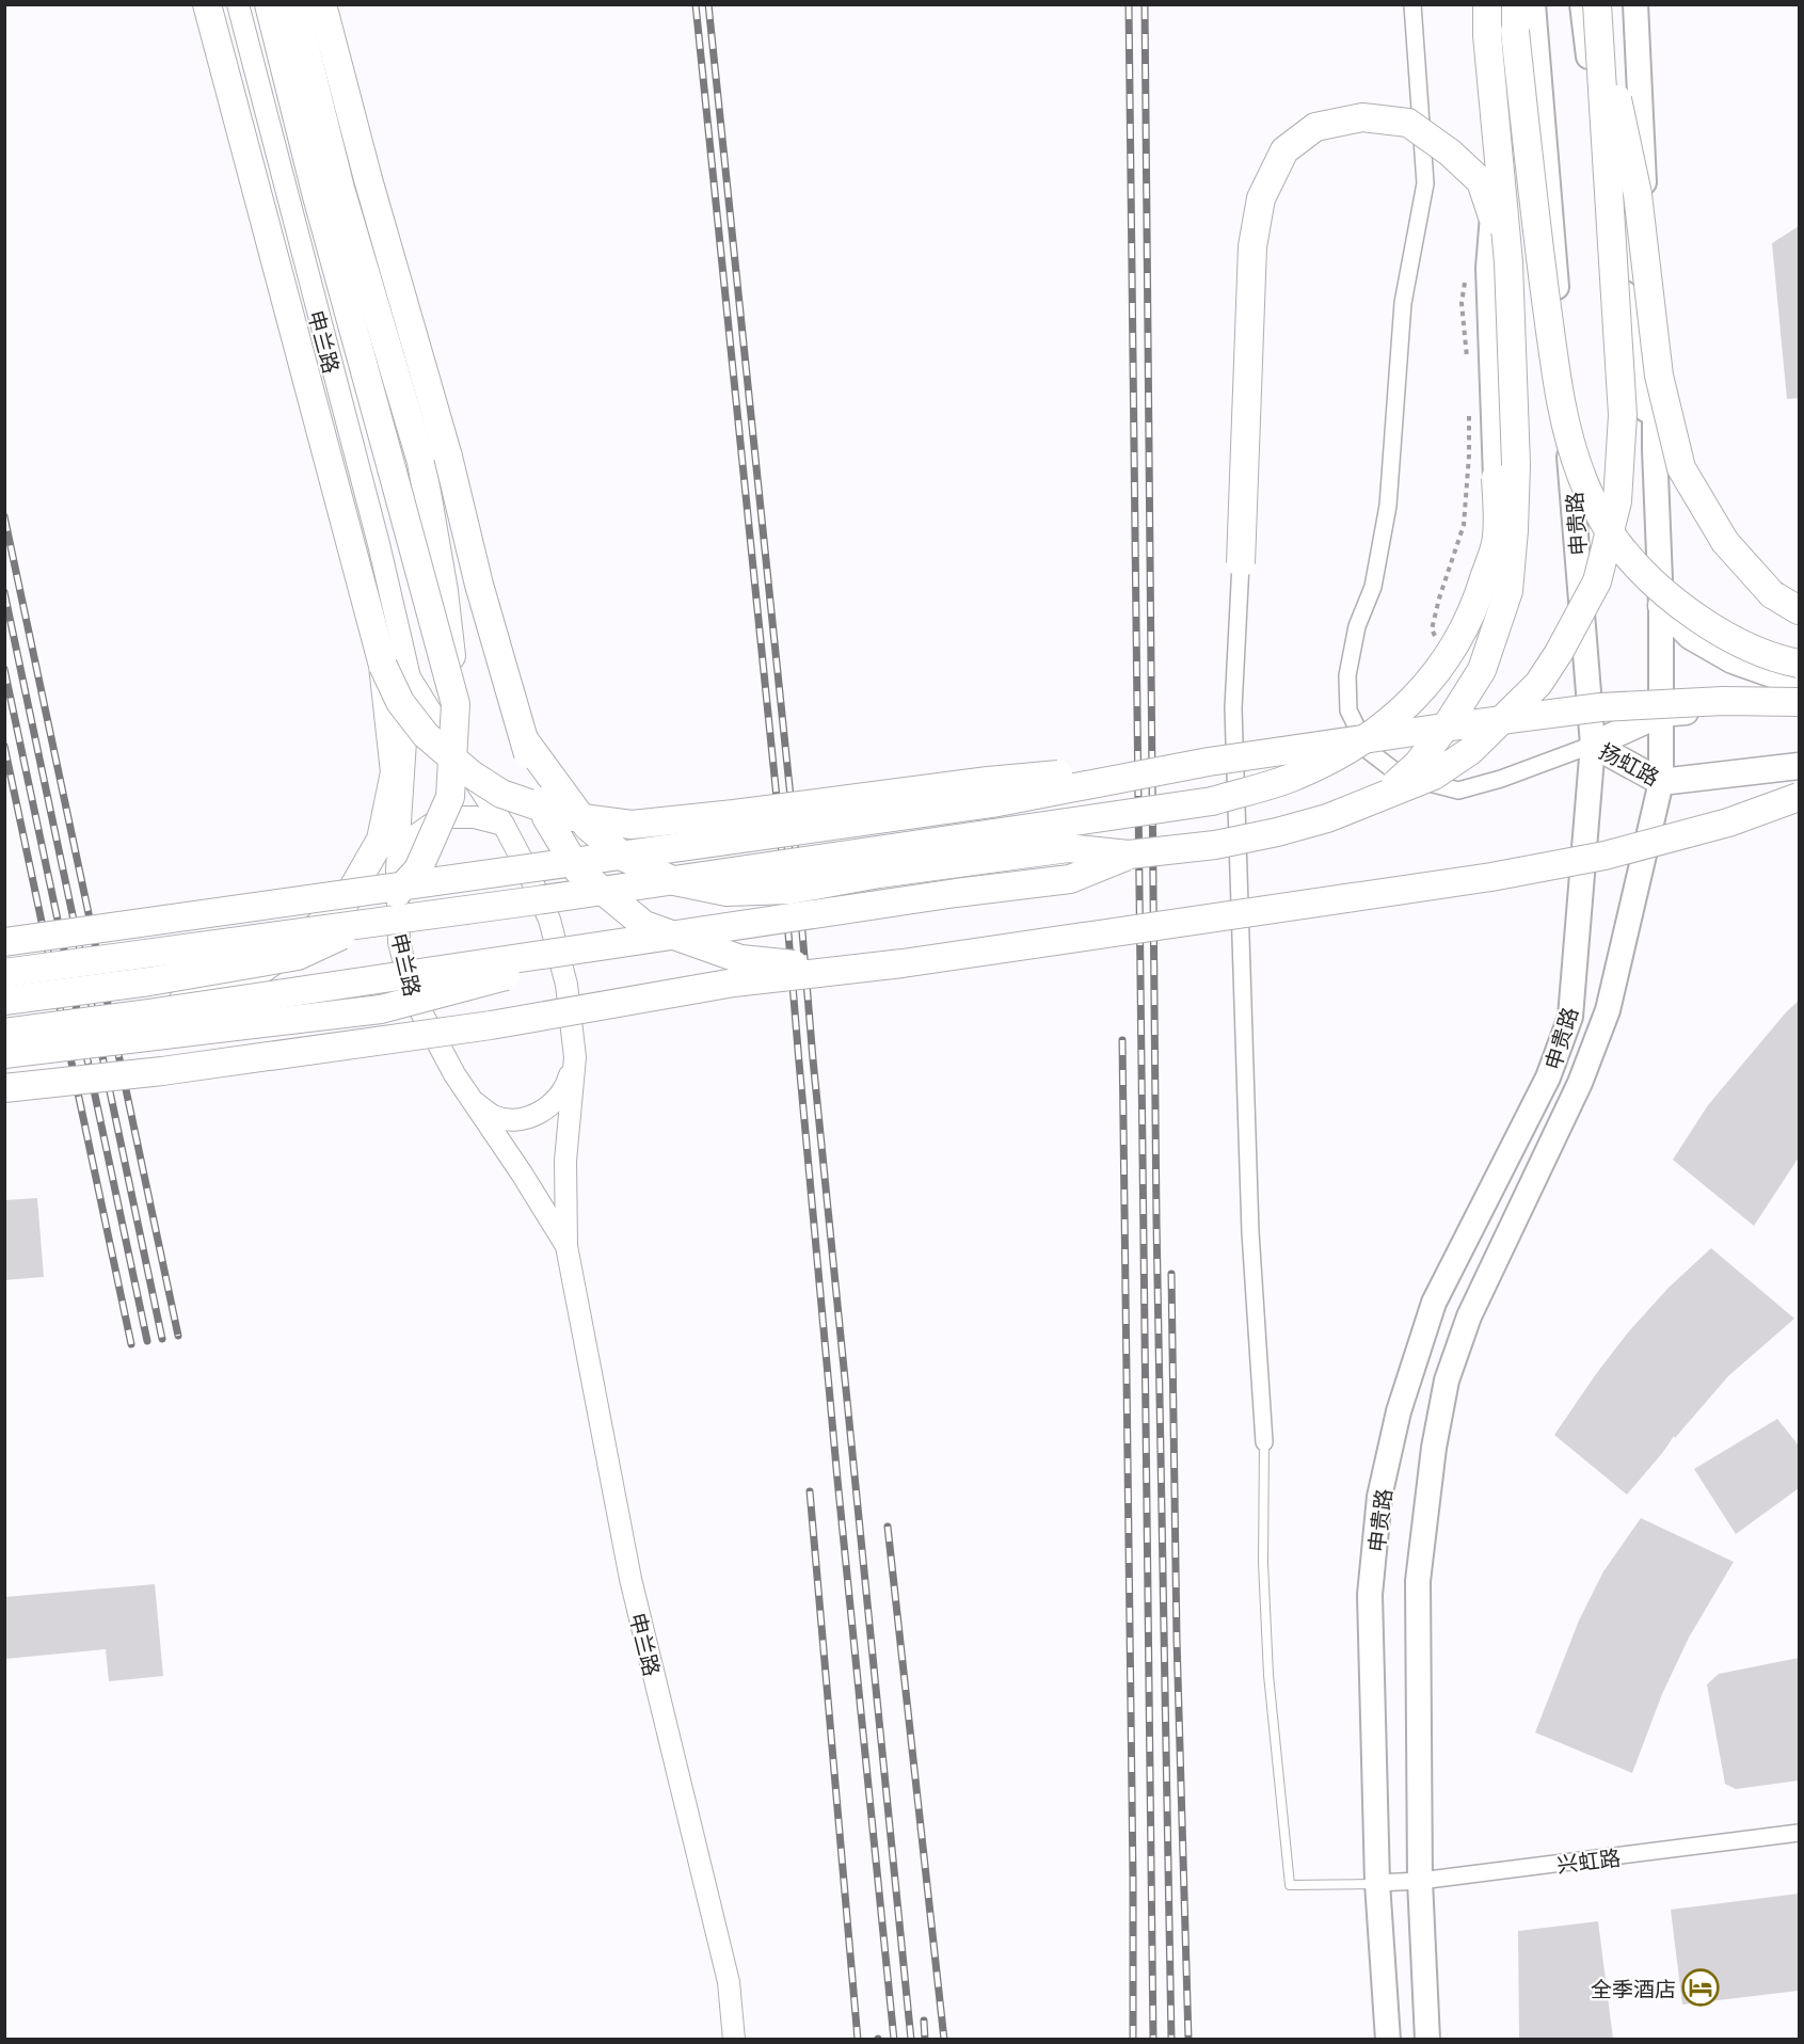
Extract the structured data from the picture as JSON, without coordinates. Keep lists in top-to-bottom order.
{
  "streets": {
    "main road": ["申贵路", "扬虹路"],
    "street": ["申兰路", "兴虹路"]
  },
  "crossings": [
    ["申贵路", "扬虹路"],
    ["申贵路", "兴虹路"]
  ],
  "places": {
    "hotel": ["全季酒店"]
  }
}
